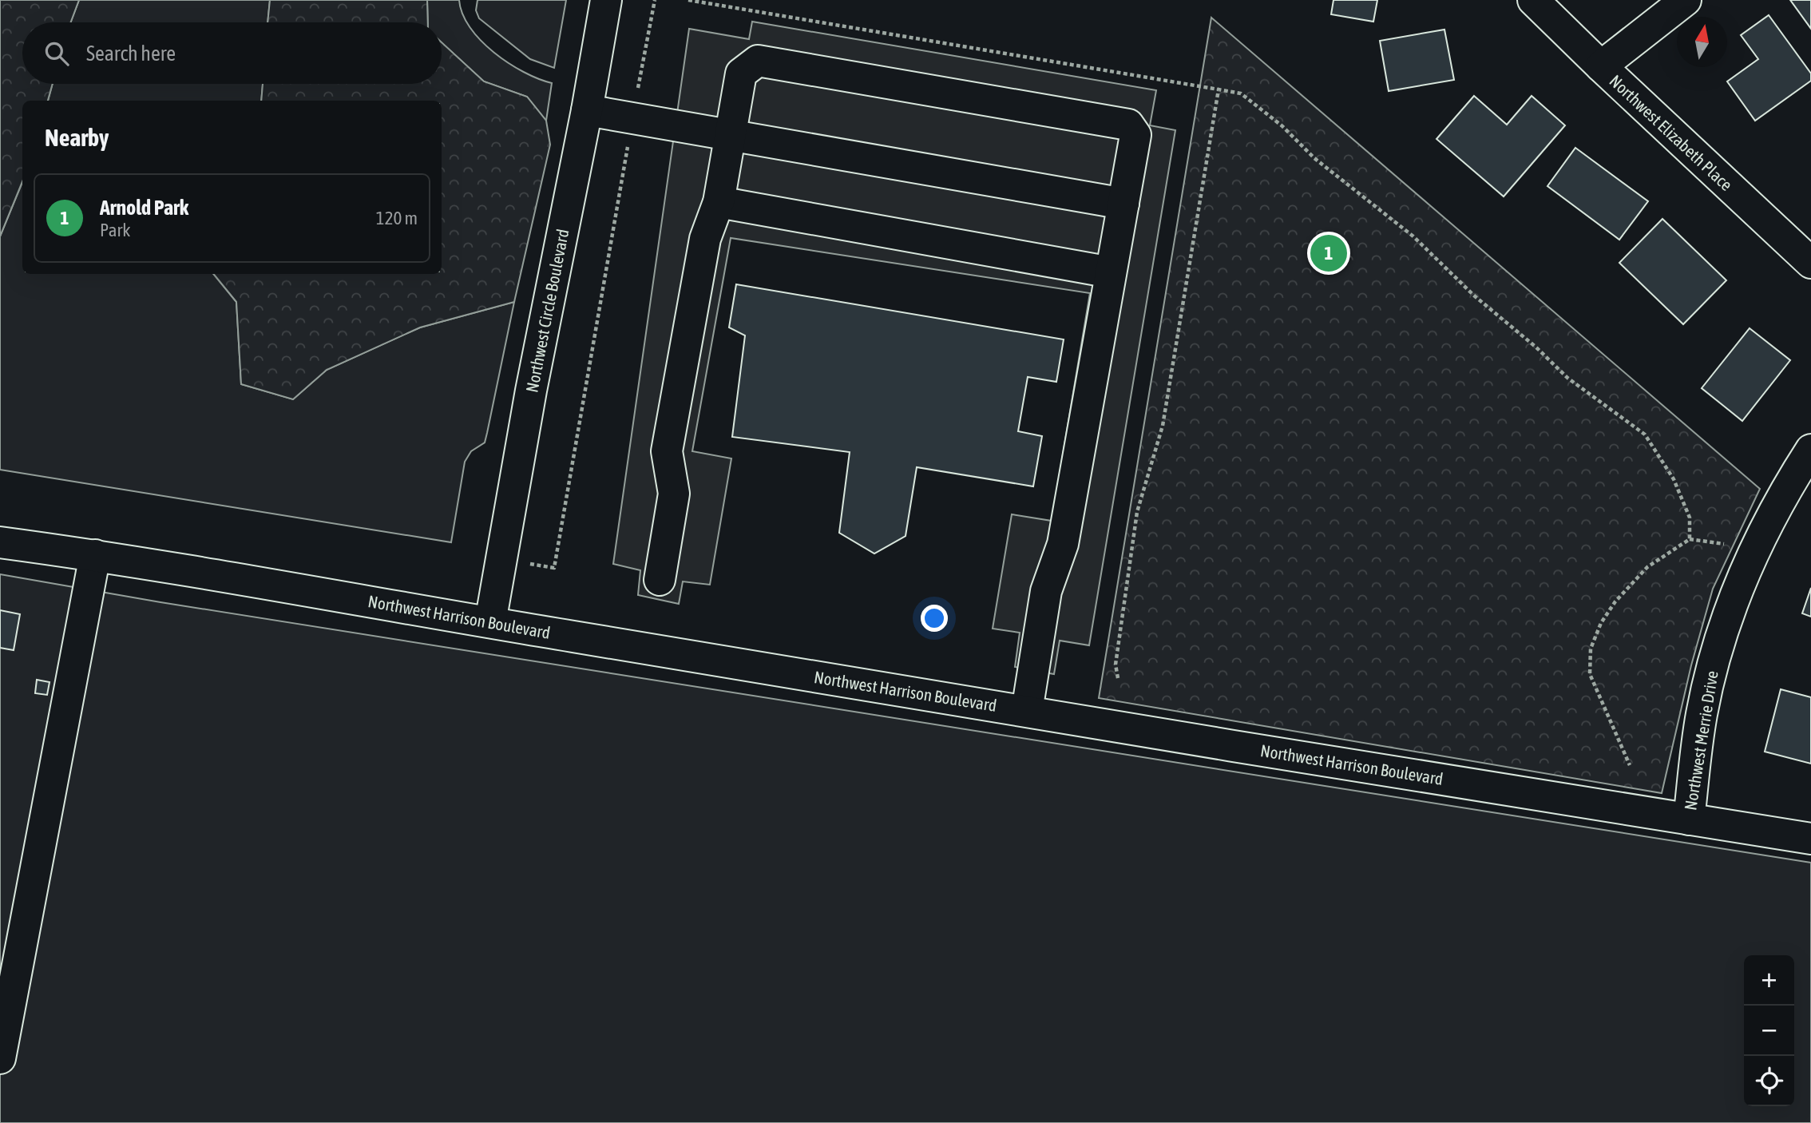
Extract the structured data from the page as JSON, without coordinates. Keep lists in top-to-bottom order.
{
  "streets": {
    "main road": [
      "Northwest Elizabeth Place",
      "Northwest Circle Boulevard",
      "Northwest Harrison Boulevard",
      "Northwest Merrie Drive"
    ]
  },
  "crossings": [
    ["Northwest Circle Boulevard", "Northwest Harrison Boulevard"],
    ["Northwest Harrison Boulevard", "Northwest Merrie Drive"]
  ],
  "north": "top",
  "page": {
    "search": "Search here",
    "heading": "Nearby",
    "list": [
      {
        "mark": "1",
        "name": "Arnold Park",
        "note": "Park",
        "value": "120 m"
      }
    ],
    "pins": "1",
    "map_buttons": ["+", "−"]
  }
}
